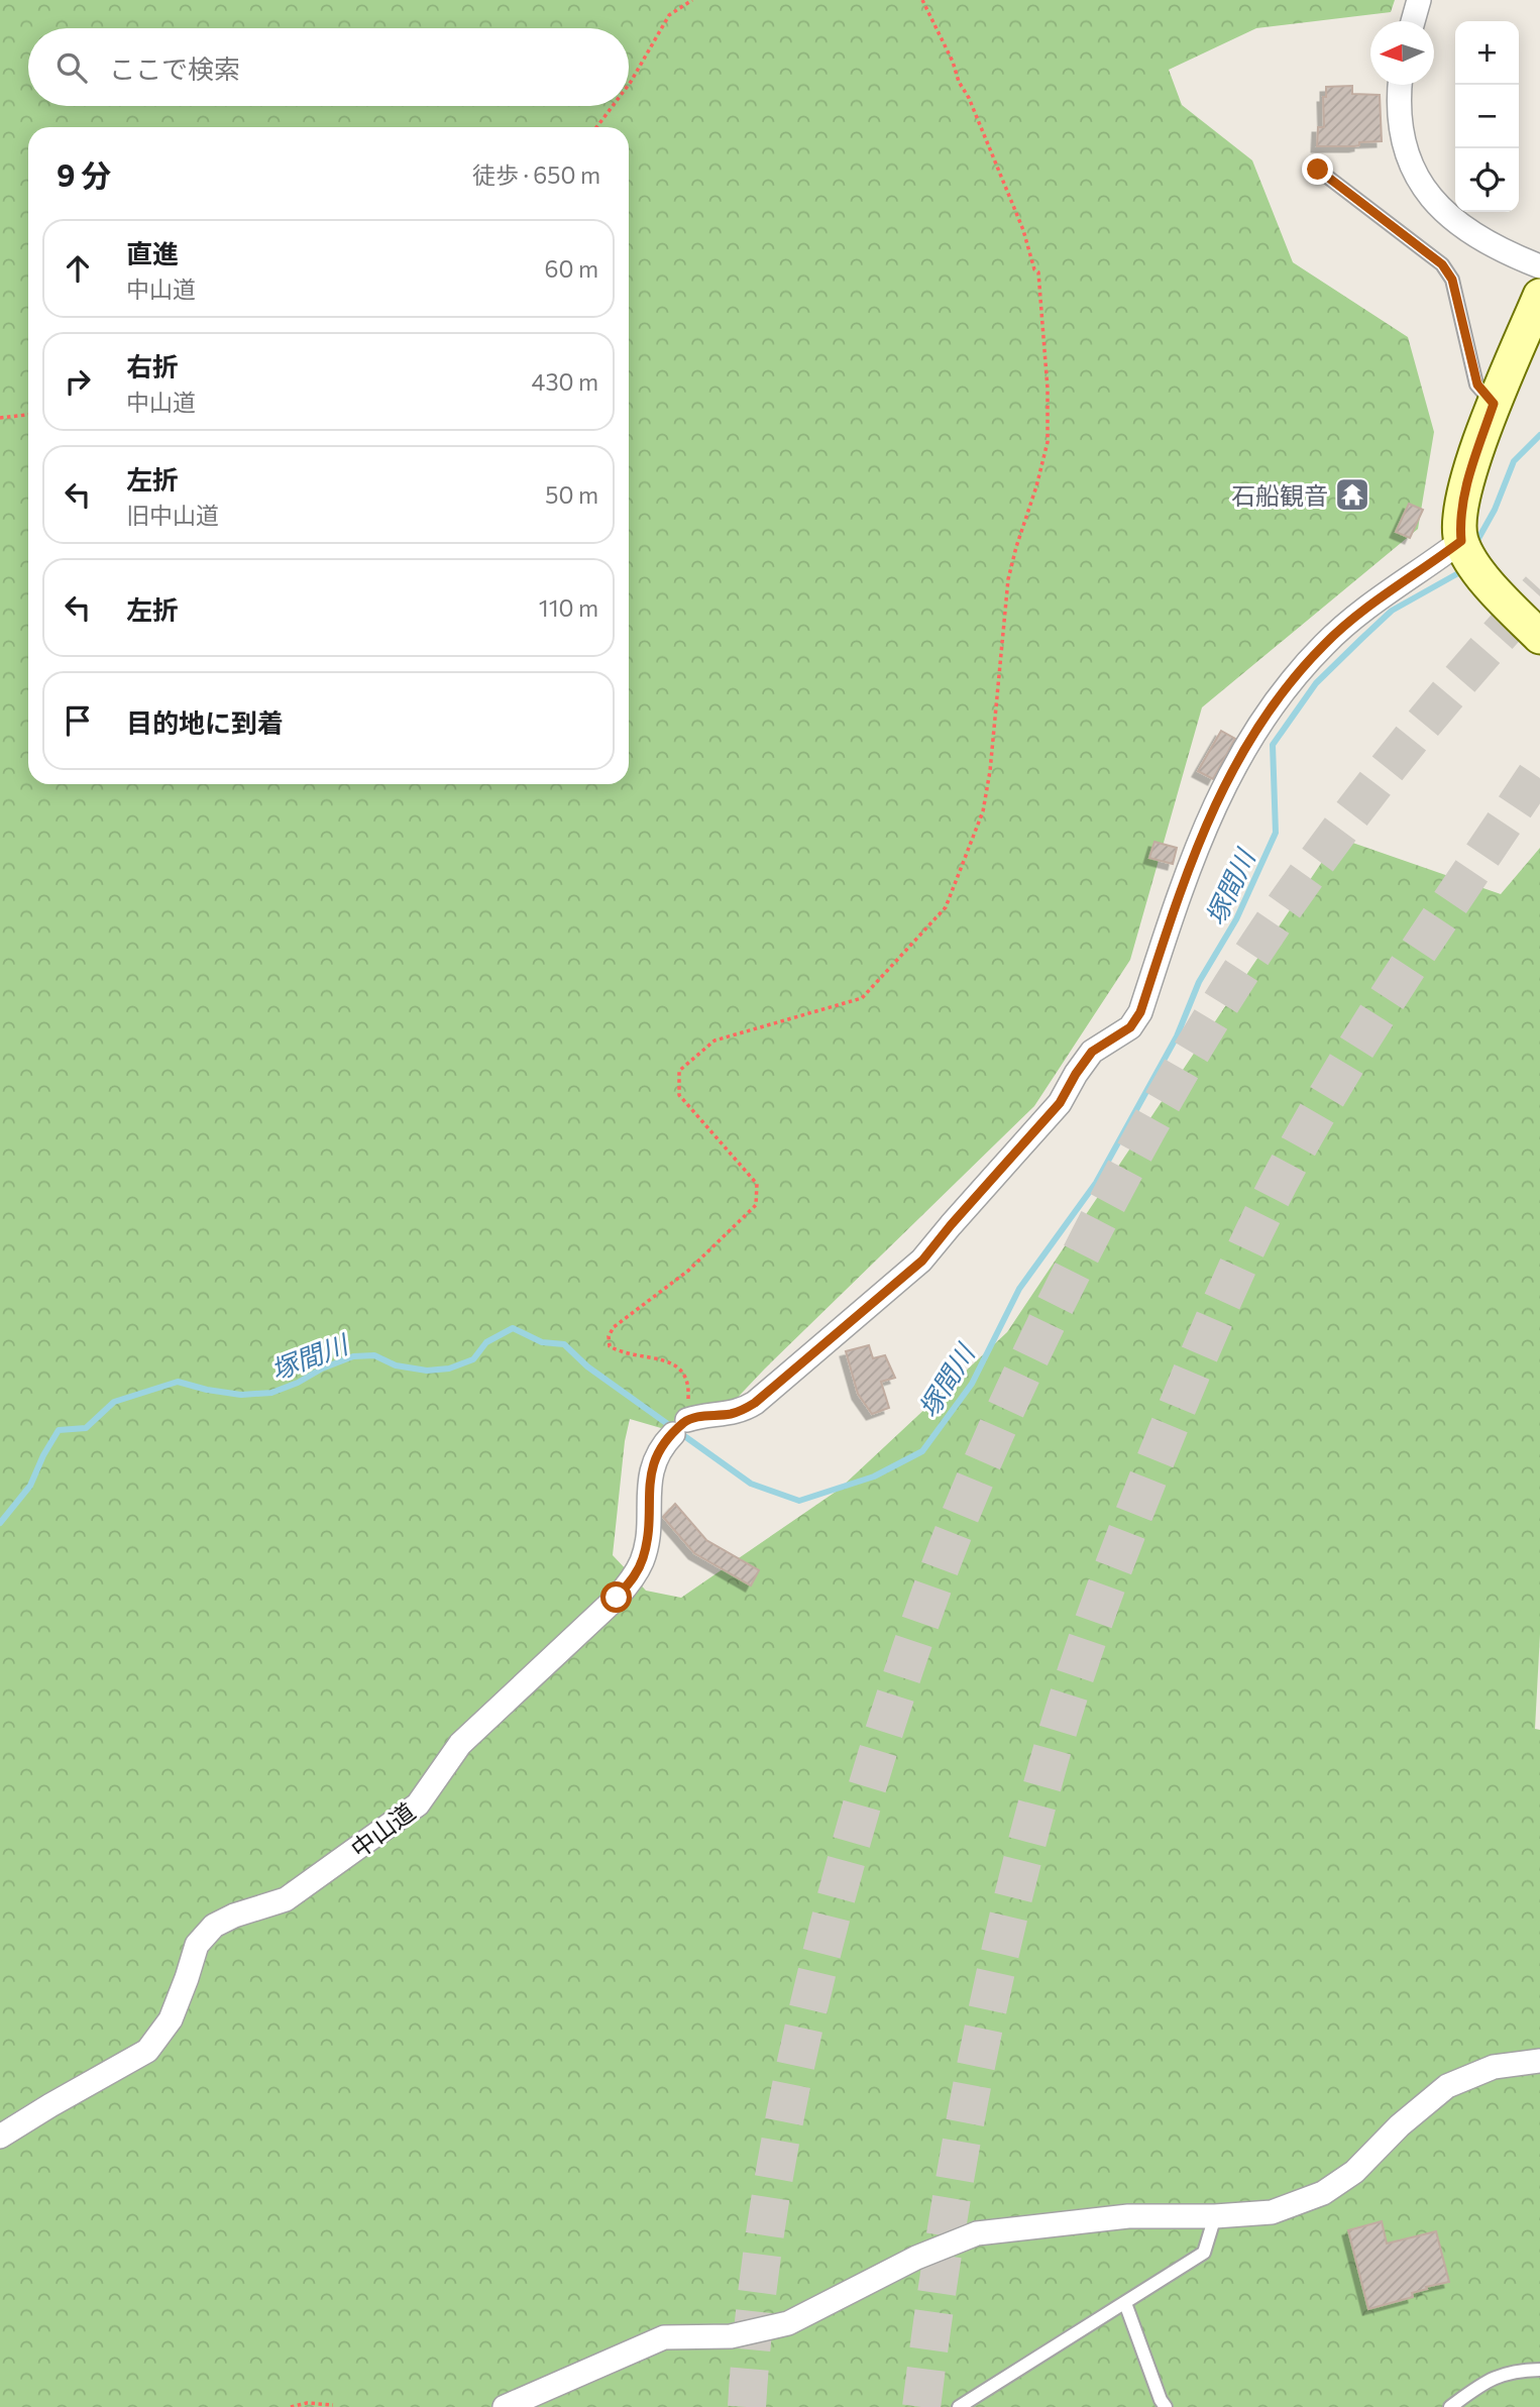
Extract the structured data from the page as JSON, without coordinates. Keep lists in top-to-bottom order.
{
  "streets": {
    "street": ["中山道"]
  },
  "water": ["塚間川"],
  "places": {
    "temple": ["石船観音"]
  },
  "north": "left",
  "page": {
    "map_buttons": ["+", "−"],
    "search": "ここで検索",
    "heading": ["9 分", "徒歩 · 650 m"],
    "list": [
      ["直進", "中山道", "60 m"],
      ["右折", "中山道", "430 m"],
      ["左折", "旧中山道", "50 m"],
      ["左折", "110 m"],
      "目的地に到着"
    ]
  }
}
